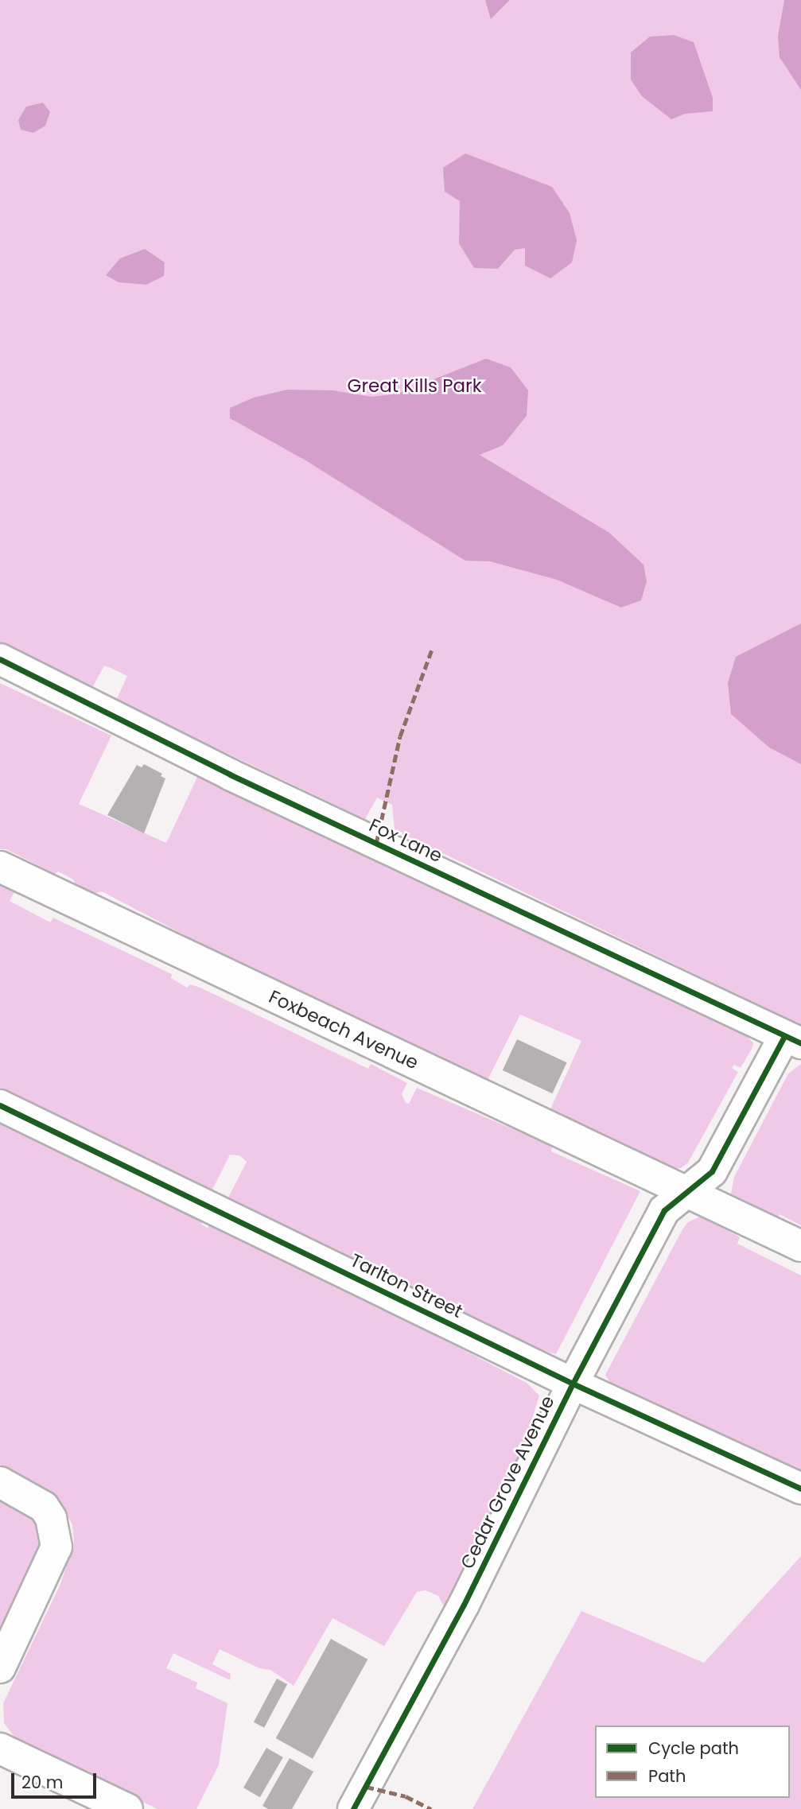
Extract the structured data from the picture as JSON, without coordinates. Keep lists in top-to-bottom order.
{
  "streets": {
    "street": [
      "Fox Lane",
      "Foxbeach Avenue",
      "Tarlton Street",
      "Cedar Grove Avenue"
    ]
  },
  "crossings": [
    ["Fox Lane", "Cedar Grove Avenue"],
    ["Foxbeach Avenue", "Cedar Grove Avenue"],
    ["Tarlton Street", "Cedar Grove Avenue"]
  ],
  "parks": ["Great Kills Park"],
  "legend": ["Cycle path", "Path"],
  "scale_bar": "20 m"
}
